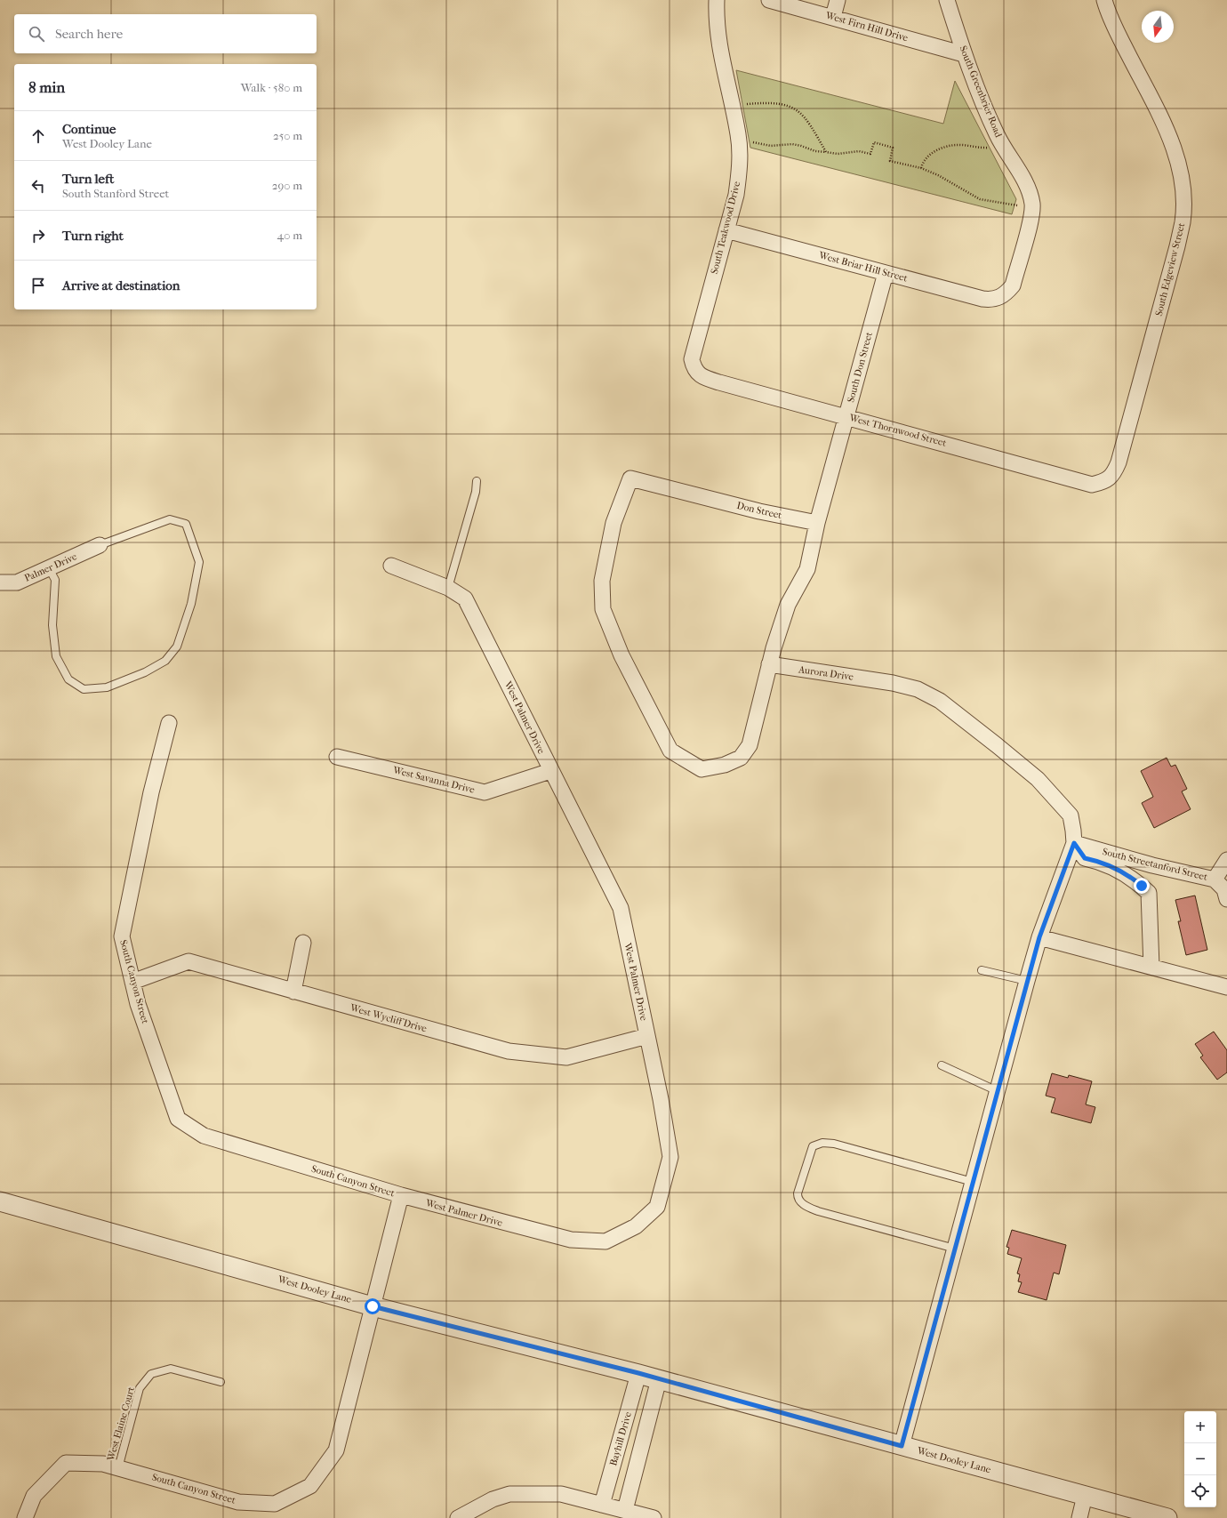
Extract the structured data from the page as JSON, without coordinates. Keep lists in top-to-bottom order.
{
  "streets": {
    "street": [
      "West Firn Hill Drive",
      "South Greenbrier Road",
      "South Teakwood Drive",
      "West Briar Hill Street",
      "South Edgeview Street",
      "South Don Street",
      "West Thornwood Street",
      "Don Street",
      "Palmer Drive",
      "Aurora Drive",
      "West Palmer Drive",
      "West Savanna Drive",
      "South Streetanford Street",
      "South Canyon Street",
      "West Wycliff Drive",
      "West Dooley Lane",
      "Bayhill Drive"
    ],
    "lane": ["West Elaine Court"]
  },
  "crossings": [
    ["West Firn Hill Drive", "South Greenbrier Road"],
    ["South Greenbrier Road", "West Briar Hill Street"],
    ["South Teakwood Drive", "West Briar Hill Street"],
    ["South Teakwood Drive", "West Thornwood Street"],
    ["West Briar Hill Street", "South Don Street"],
    ["South Edgeview Street", "West Thornwood Street"],
    ["South Don Street", "West Thornwood Street"],
    ["South Don Street", "Don Street"],
    ["Don Street", "Aurora Drive"],
    ["Aurora Drive", "South Streetanford Street"],
    ["West Palmer Drive", "West Savanna Drive"],
    ["West Palmer Drive", "South Canyon Street"],
    ["West Palmer Drive", "West Wycliff Drive"],
    ["South Canyon Street", "West Wycliff Drive"],
    ["South Canyon Street", "West Dooley Lane"],
    ["South Canyon Street", "West Elaine Court"],
    ["West Dooley Lane", "Bayhill Drive"]
  ],
  "north": "bottom",
  "page": {
    "search": "Search here",
    "heading": ["8 min", "Walk · 580 m"],
    "list": [
      ["Continue", "West Dooley Lane", "250 m"],
      ["Turn left", "South Stanford Street", "290 m"],
      ["Turn right", "40 m"],
      "Arrive at destination"
    ],
    "map_buttons": ["+", "−"]
  }
}
